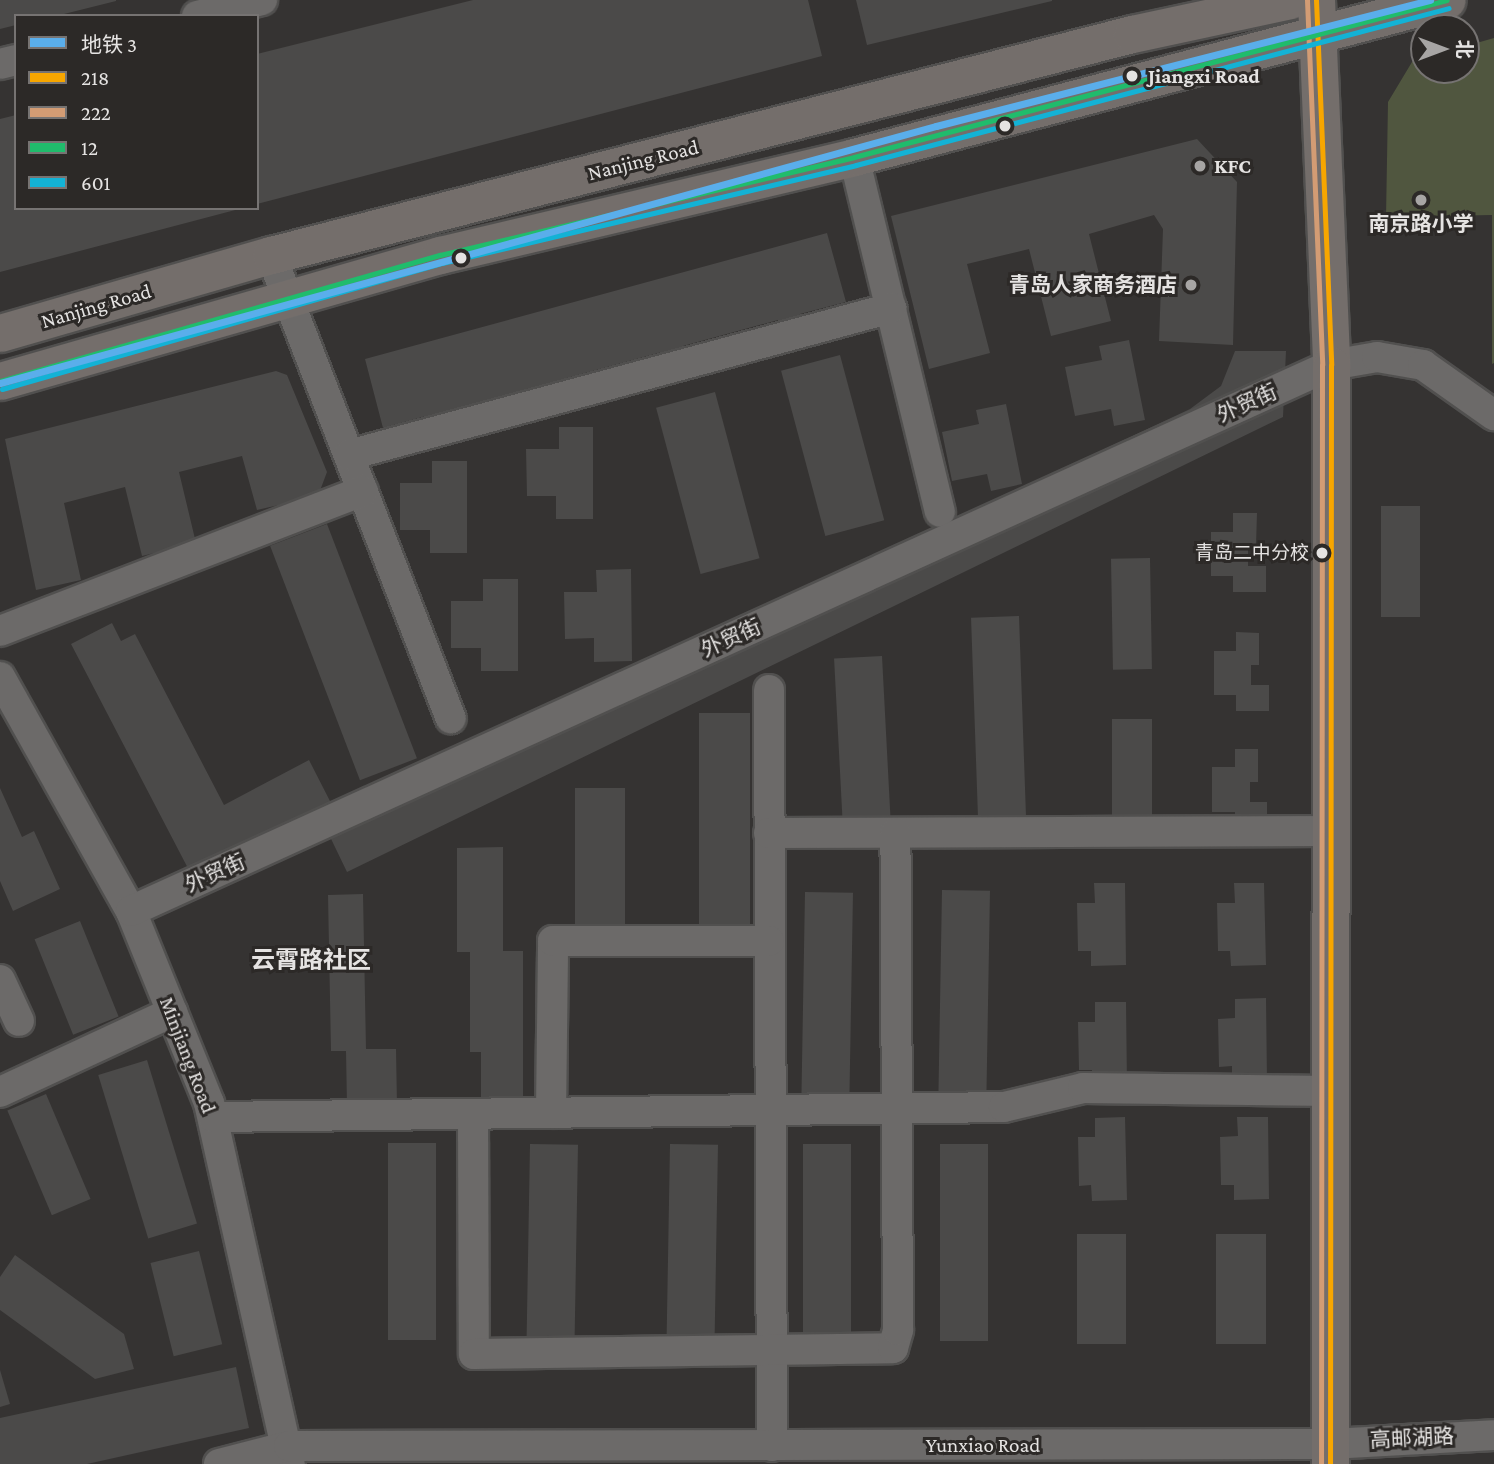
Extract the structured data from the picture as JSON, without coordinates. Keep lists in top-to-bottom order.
{
  "streets": {
    "main road": ["Nanjing Road"],
    "street": [
      "外贸街",
      "Minjiang Road",
      "高邮湖路",
      "Yunxiao Road"
    ]
  },
  "crossings": [
    ["外贸街", "Minjiang Road"],
    ["Minjiang Road", "Yunxiao Road"],
    ["高邮湖路", "Yunxiao Road"]
  ],
  "districts": ["云霄路社区"],
  "places": [
    "Jiangxi Road",
    "KFC",
    "南京路小学",
    "青岛人家商务酒店",
    "青岛二中分校"
  ],
  "lines": [
    "metro line 3",
    "transit line 218",
    "transit line 222",
    "transit line 12",
    "transit line 601"
  ],
  "legend": [
    "地铁 3",
    "218",
    "222",
    "12",
    "601"
  ],
  "north": "right"
}
